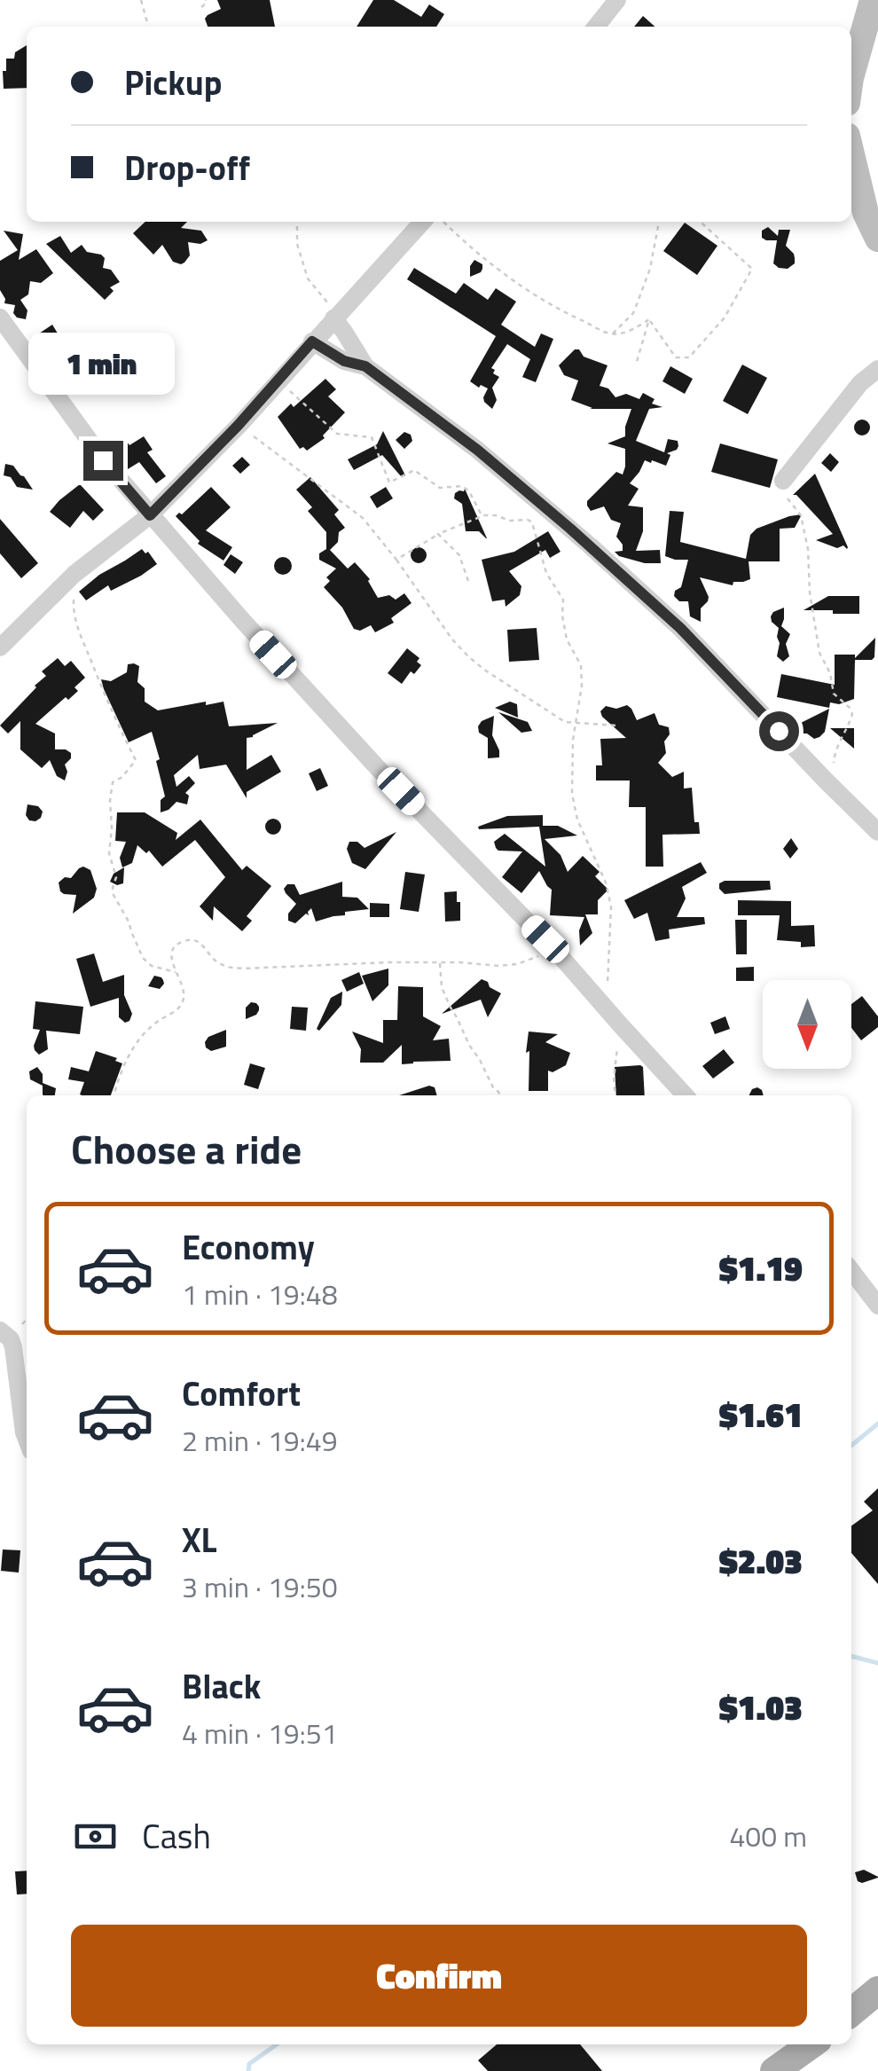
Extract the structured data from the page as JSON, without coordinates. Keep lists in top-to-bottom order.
{
  "north": "bottom",
  "page": {
    "banner": ["Pickup", "Drop-off"],
    "bubble": "1 min",
    "heading": "Choose a ride",
    "list": [
      {
        "name": "Economy",
        "note": "1 min · 19:48",
        "value": "$1.19"
      },
      {
        "name": "Comfort",
        "note": "2 min · 19:49",
        "value": "$1.61"
      },
      {
        "name": "XL",
        "note": "3 min · 19:50",
        "value": "$2.03"
      },
      {
        "name": "Black",
        "note": "4 min · 19:51",
        "value": "$1.03"
      }
    ],
    "pay": ["Cash", "400 m"],
    "buttons": "Confirm"
  }
}
